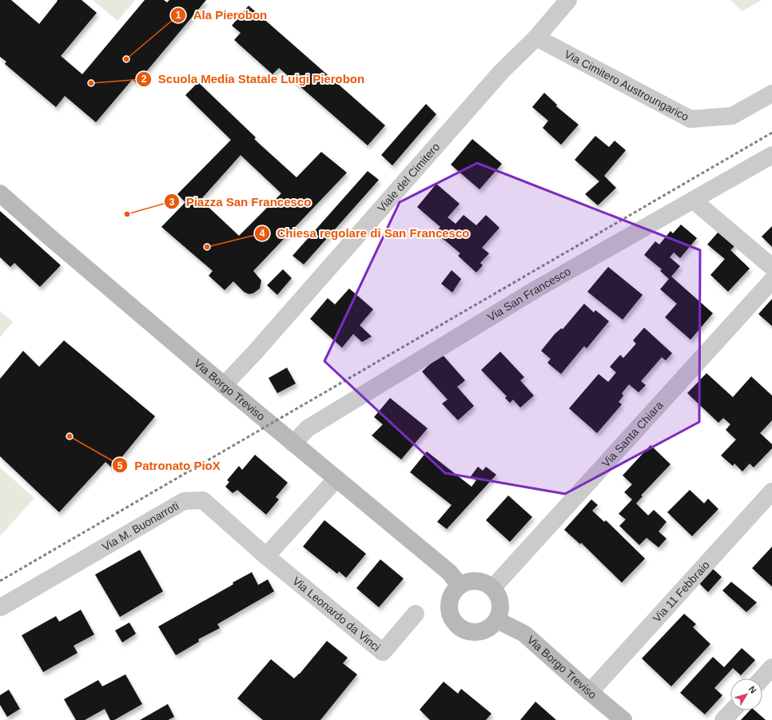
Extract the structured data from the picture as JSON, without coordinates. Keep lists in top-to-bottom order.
{
  "streets": {
    "street": [
      "Via Cimitero Austroungarico",
      "Viale del Cimitero",
      "Via San Francesco",
      "Via Borgo Treviso",
      "Via Santa Chiara",
      "Via M. Buonarroti",
      "Via 11 Febbraio",
      "Via Leonardo da Vinci"
    ]
  },
  "crossings": [
    ["Via Cimitero Austroungarico", "Viale del Cimitero"],
    ["Viale del Cimitero", "Via Borgo Treviso"],
    ["Via San Francesco", "Via Borgo Treviso"],
    ["Via Borgo Treviso", "Via Santa Chiara"],
    ["Via Borgo Treviso", "Via 11 Febbraio"],
    ["Via M. Buonarroti", "Via Leonardo da Vinci"]
  ],
  "places": [
    "Ala Pierobon",
    "Scuola Media Statale Luigi Pierobon",
    "Piazza San Francesco",
    "Chiesa regolare di San Francesco",
    "Patronato PioX"
  ],
  "north": "top right"
}
